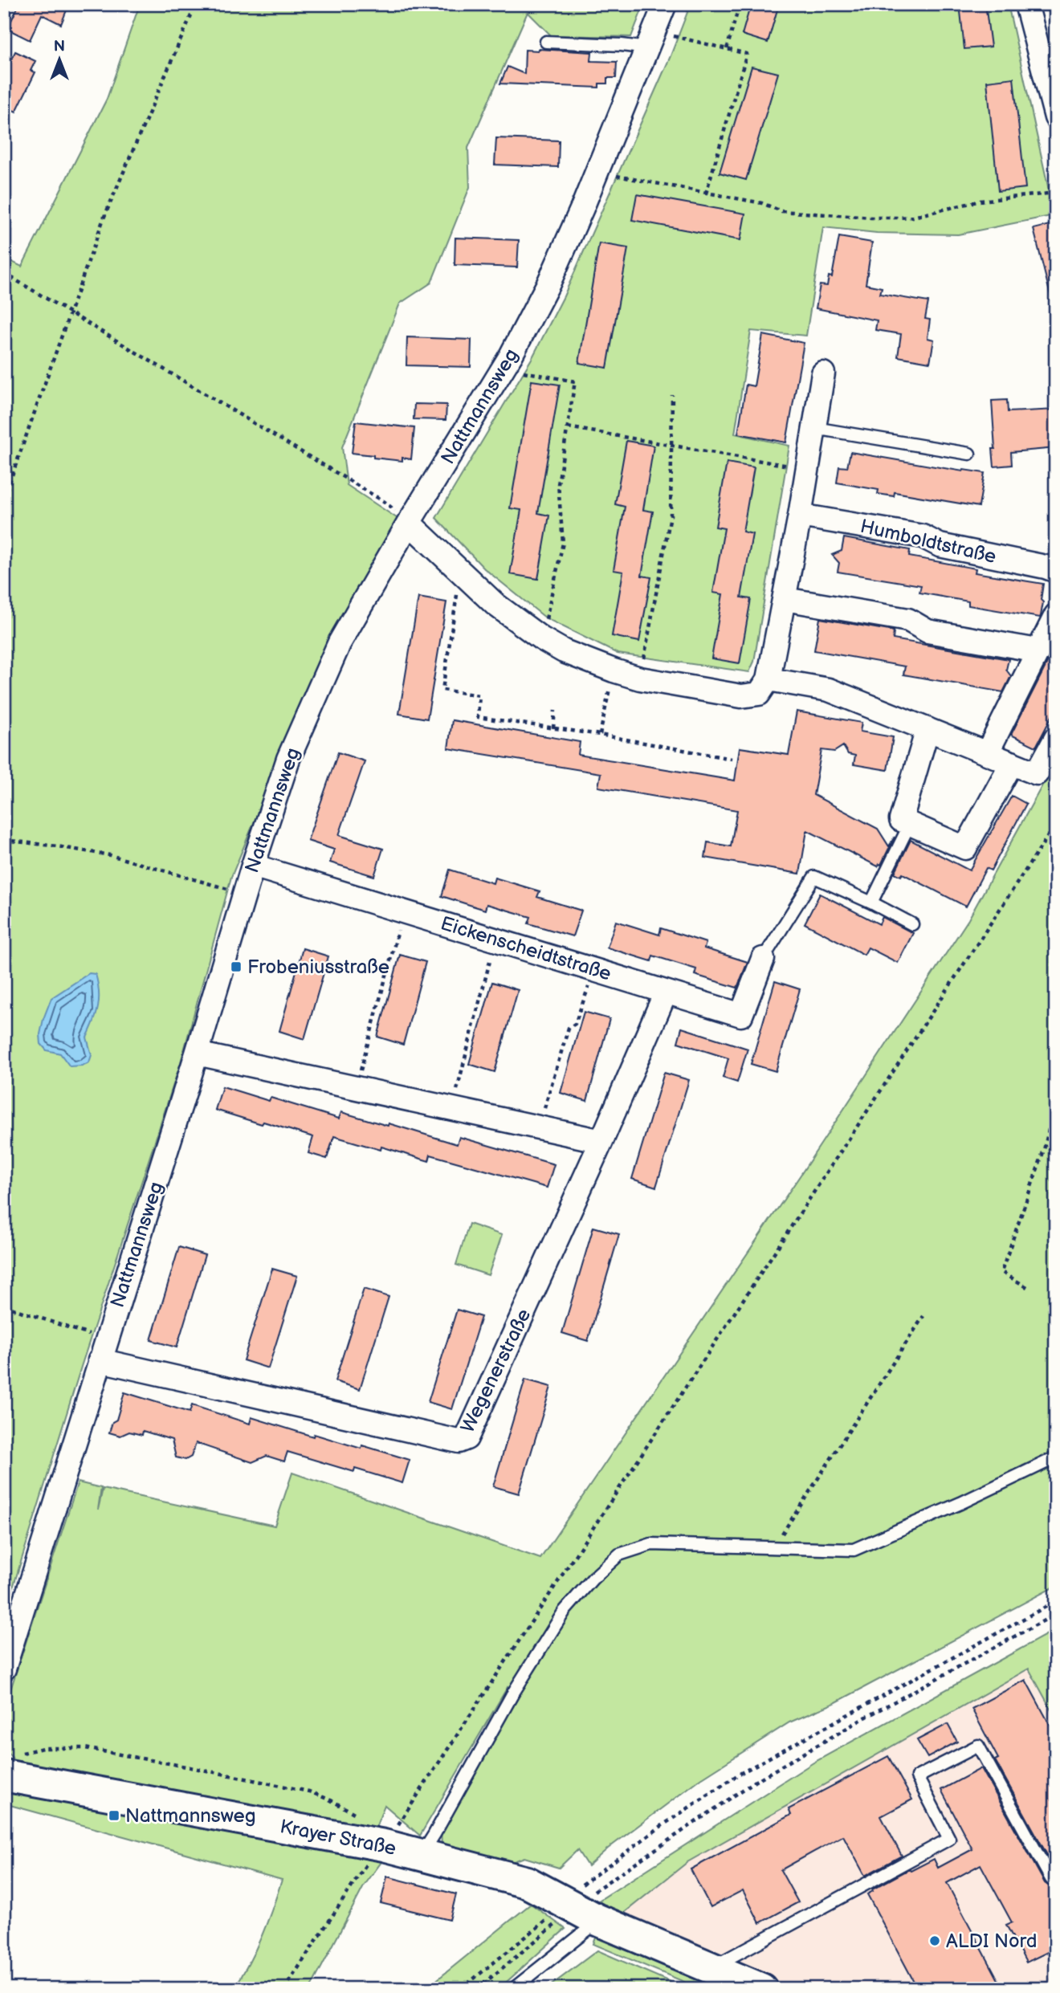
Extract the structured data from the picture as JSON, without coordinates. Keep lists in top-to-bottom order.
{
  "streets": {
    "street": [
      "Nattmannsweg",
      "Humboldtstraße",
      "Eickenscheidtstraße",
      "Wegenerstraße",
      "Krayer Straße"
    ]
  },
  "crossings": [
    ["Nattmannsweg", "Eickenscheidtstraße"],
    ["Nattmannsweg", "Wegenerstraße"],
    ["Eickenscheidtstraße", "Wegenerstraße"]
  ],
  "places": {
    "transit": ["Frobeniusstraße", "Nattmannsweg"],
    "other": ["ALDI Nord"]
  },
  "north": "top"
}
